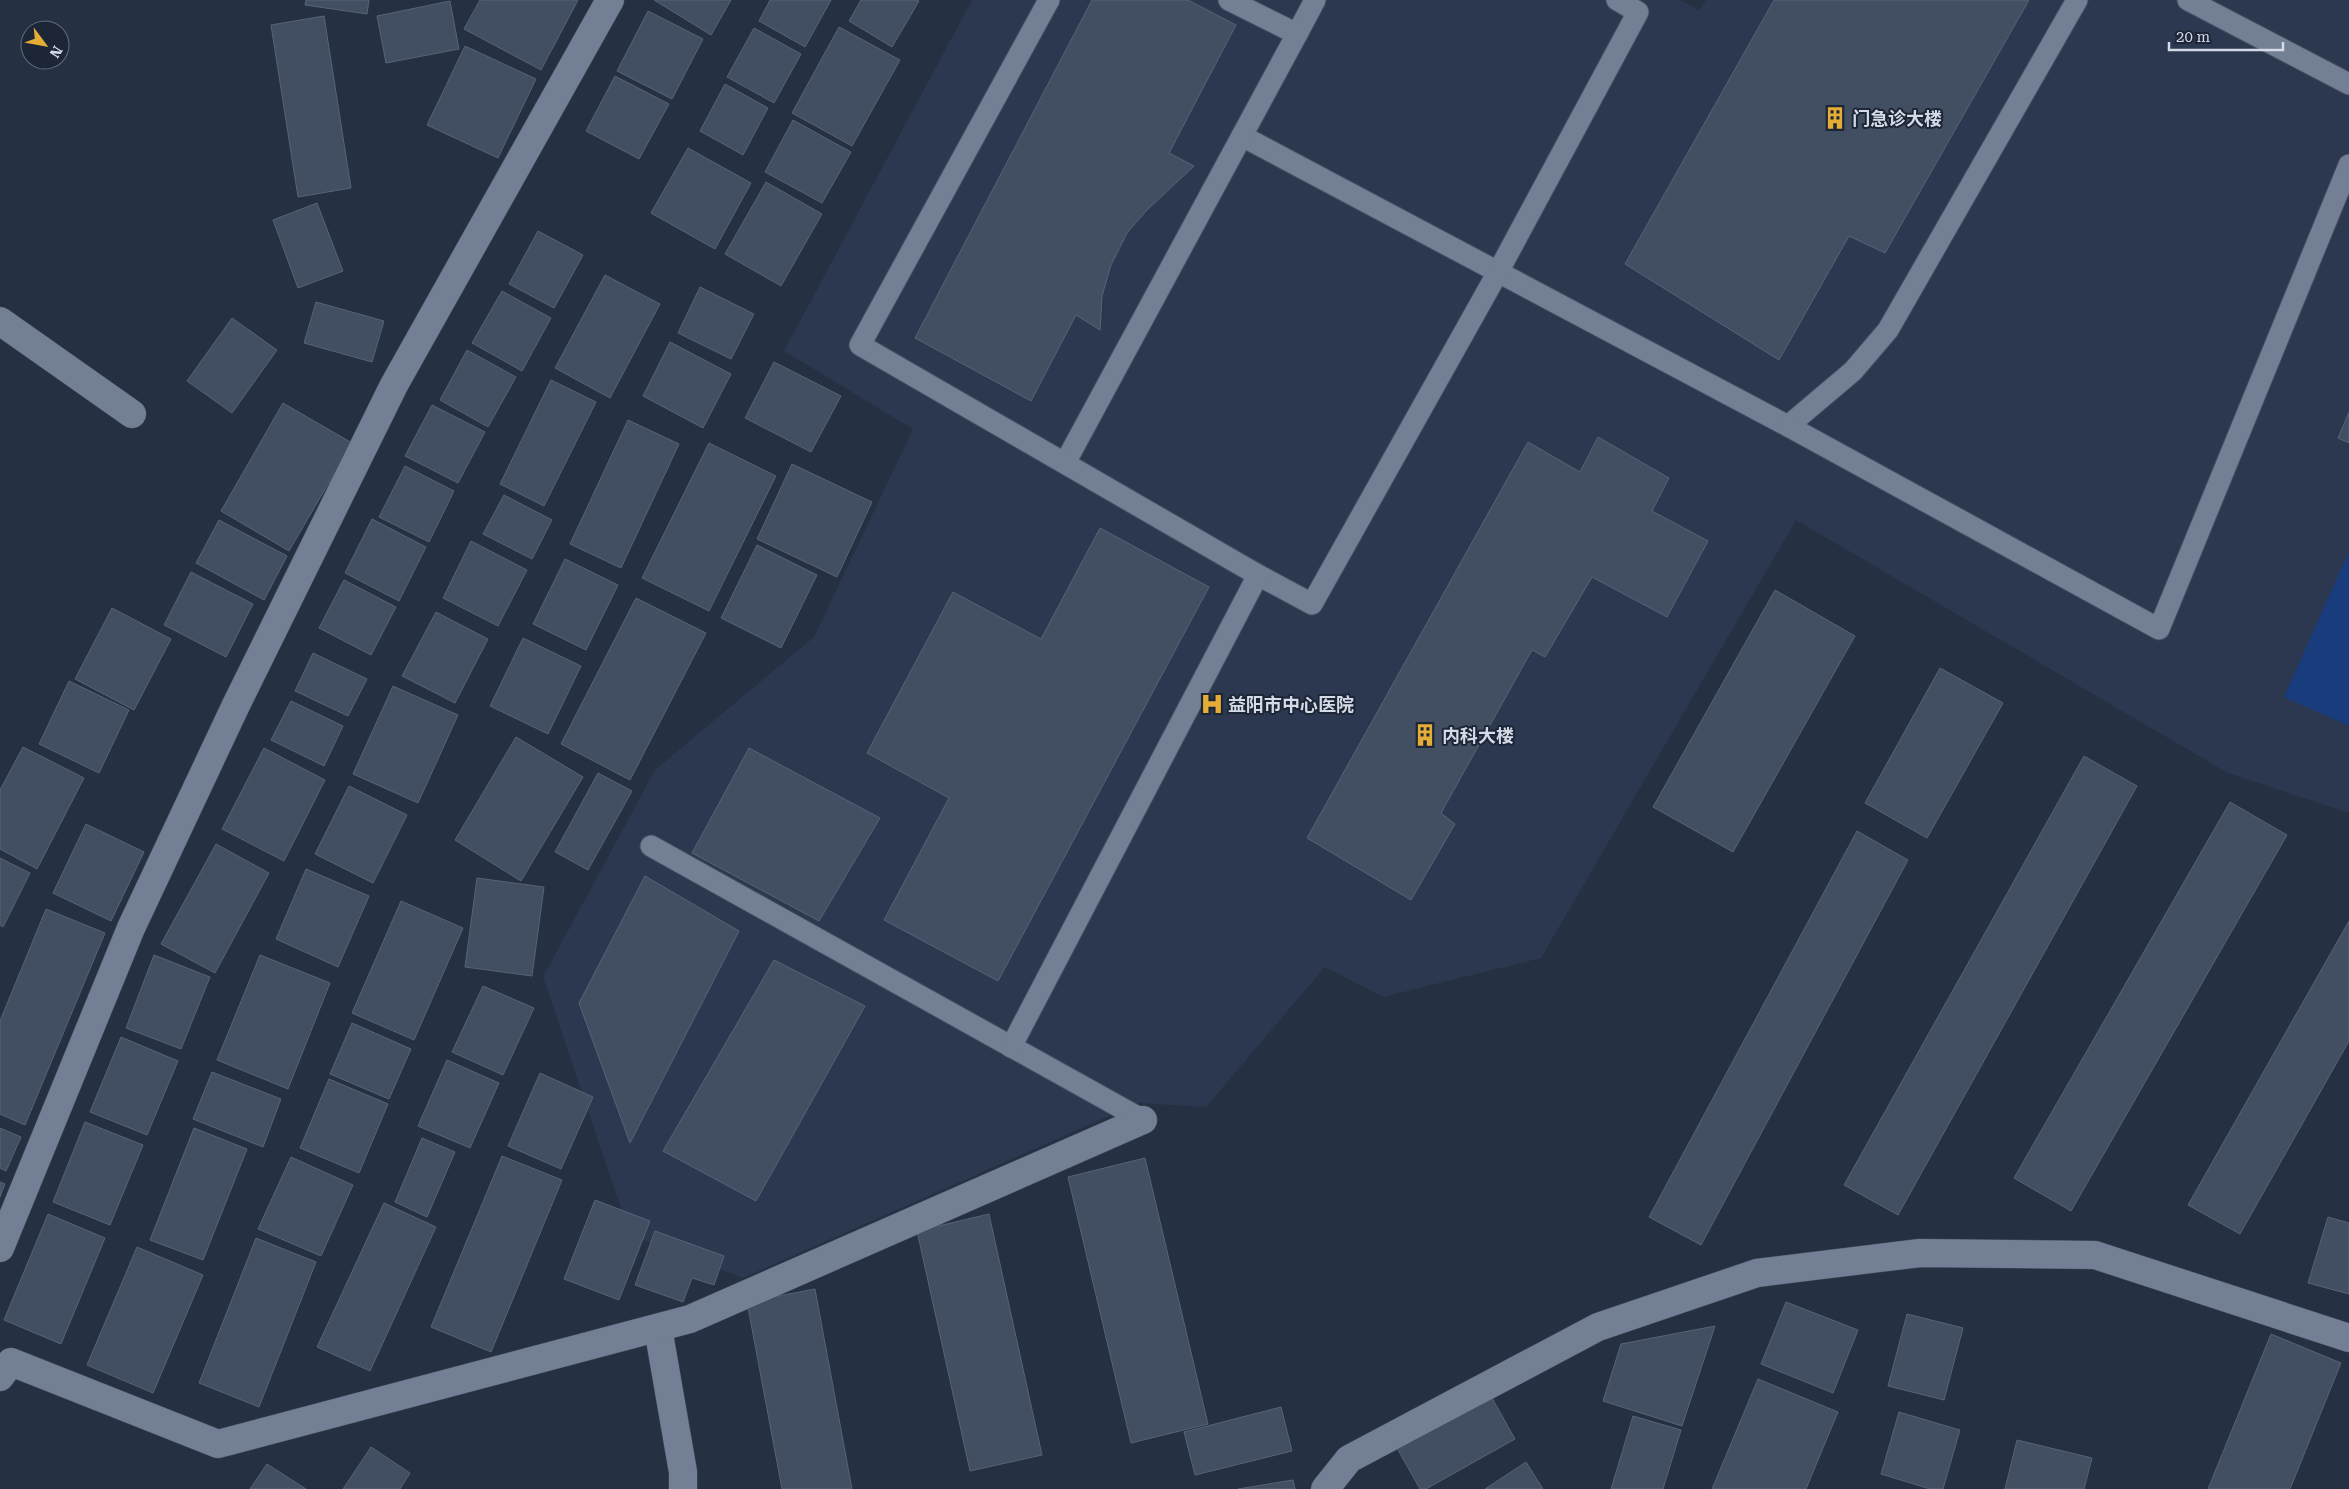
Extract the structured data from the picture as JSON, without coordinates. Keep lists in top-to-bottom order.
{
  "places": {
    "building": ["门急诊大楼", "内科大楼"],
    "hospital": ["益阳市中心医院"]
  },
  "scale_bar": "20 m",
  "north": "bottom right"
}
